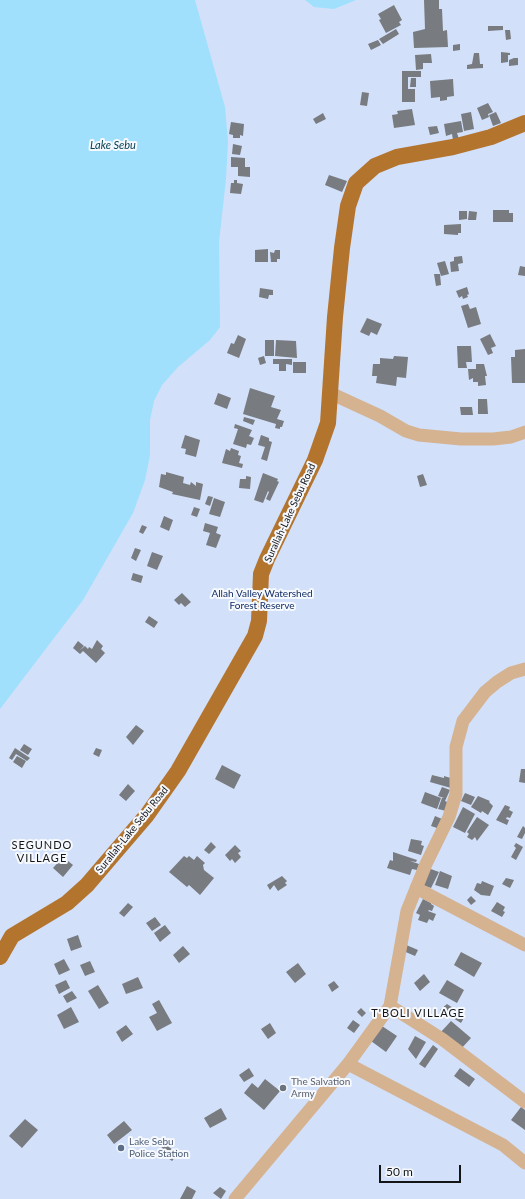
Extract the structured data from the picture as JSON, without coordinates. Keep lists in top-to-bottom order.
{
  "streets": {
    "main road": ["Surallah-Lake Sebu Road"]
  },
  "districts": ["SEGUNDO VILLAGE", "T'BOLI VILLAGE"],
  "water": ["Lake Sebu"],
  "parks": ["Allah Valley Watershed Forest Reserve"],
  "places": ["The Salvation Army", "Lake Sebu Police Station"],
  "scale_bar": "50 m"
}
